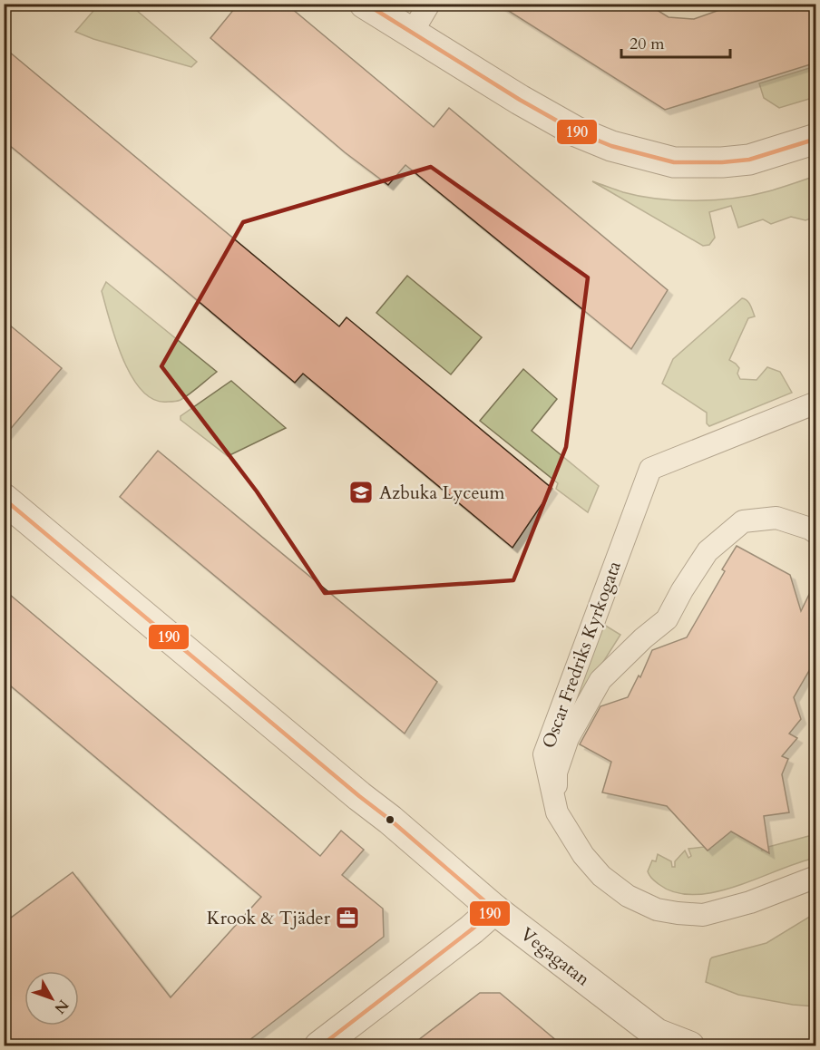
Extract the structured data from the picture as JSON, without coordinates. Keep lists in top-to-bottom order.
{
  "streets": {
    "street": ["Vegagatan"],
    "lane": ["Oscar Fredriks Kyrkogata"]
  },
  "places": {
    "school or university": ["Azbuka Lyceum"],
    "office": ["Krook & Tjäder"]
  },
  "lines": ["transit line 190"],
  "scale_bar": "20 m",
  "north": "bottom right"
}
